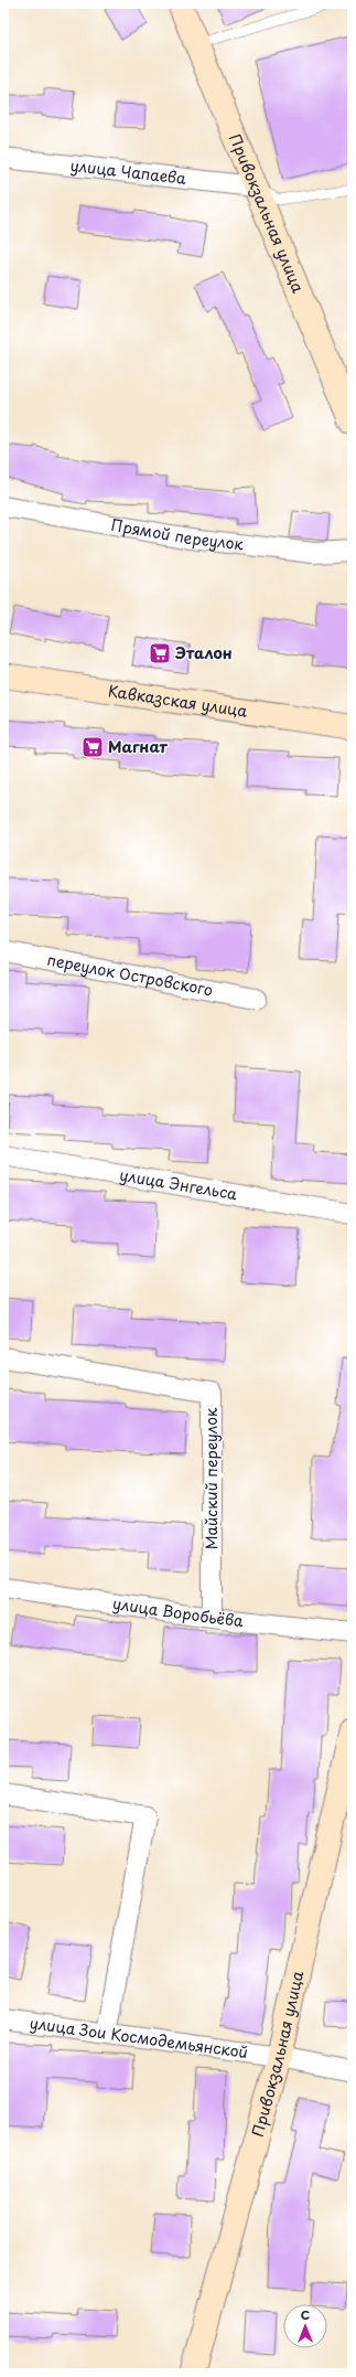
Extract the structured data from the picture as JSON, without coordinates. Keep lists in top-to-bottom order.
{
  "streets": {
    "street": [
      "улица Чапаева",
      "Привокзальная улица",
      "Прямой переулок",
      "Кавказская улица",
      "переулок Островского",
      "улица Энгельса",
      "Майский переулок",
      "улица Воробьёва",
      "улица Зои Космодемьянской"
    ]
  },
  "crossings": [
    ["улица Чапаева", "Привокзальная улица"],
    ["Привокзальная улица", "улица Зои Космодемьянской"],
    ["Майский переулок", "улица Воробьёва"]
  ],
  "places": {
    "supermarket": ["Эталон", "Магнат"]
  },
  "north": "top"
}
